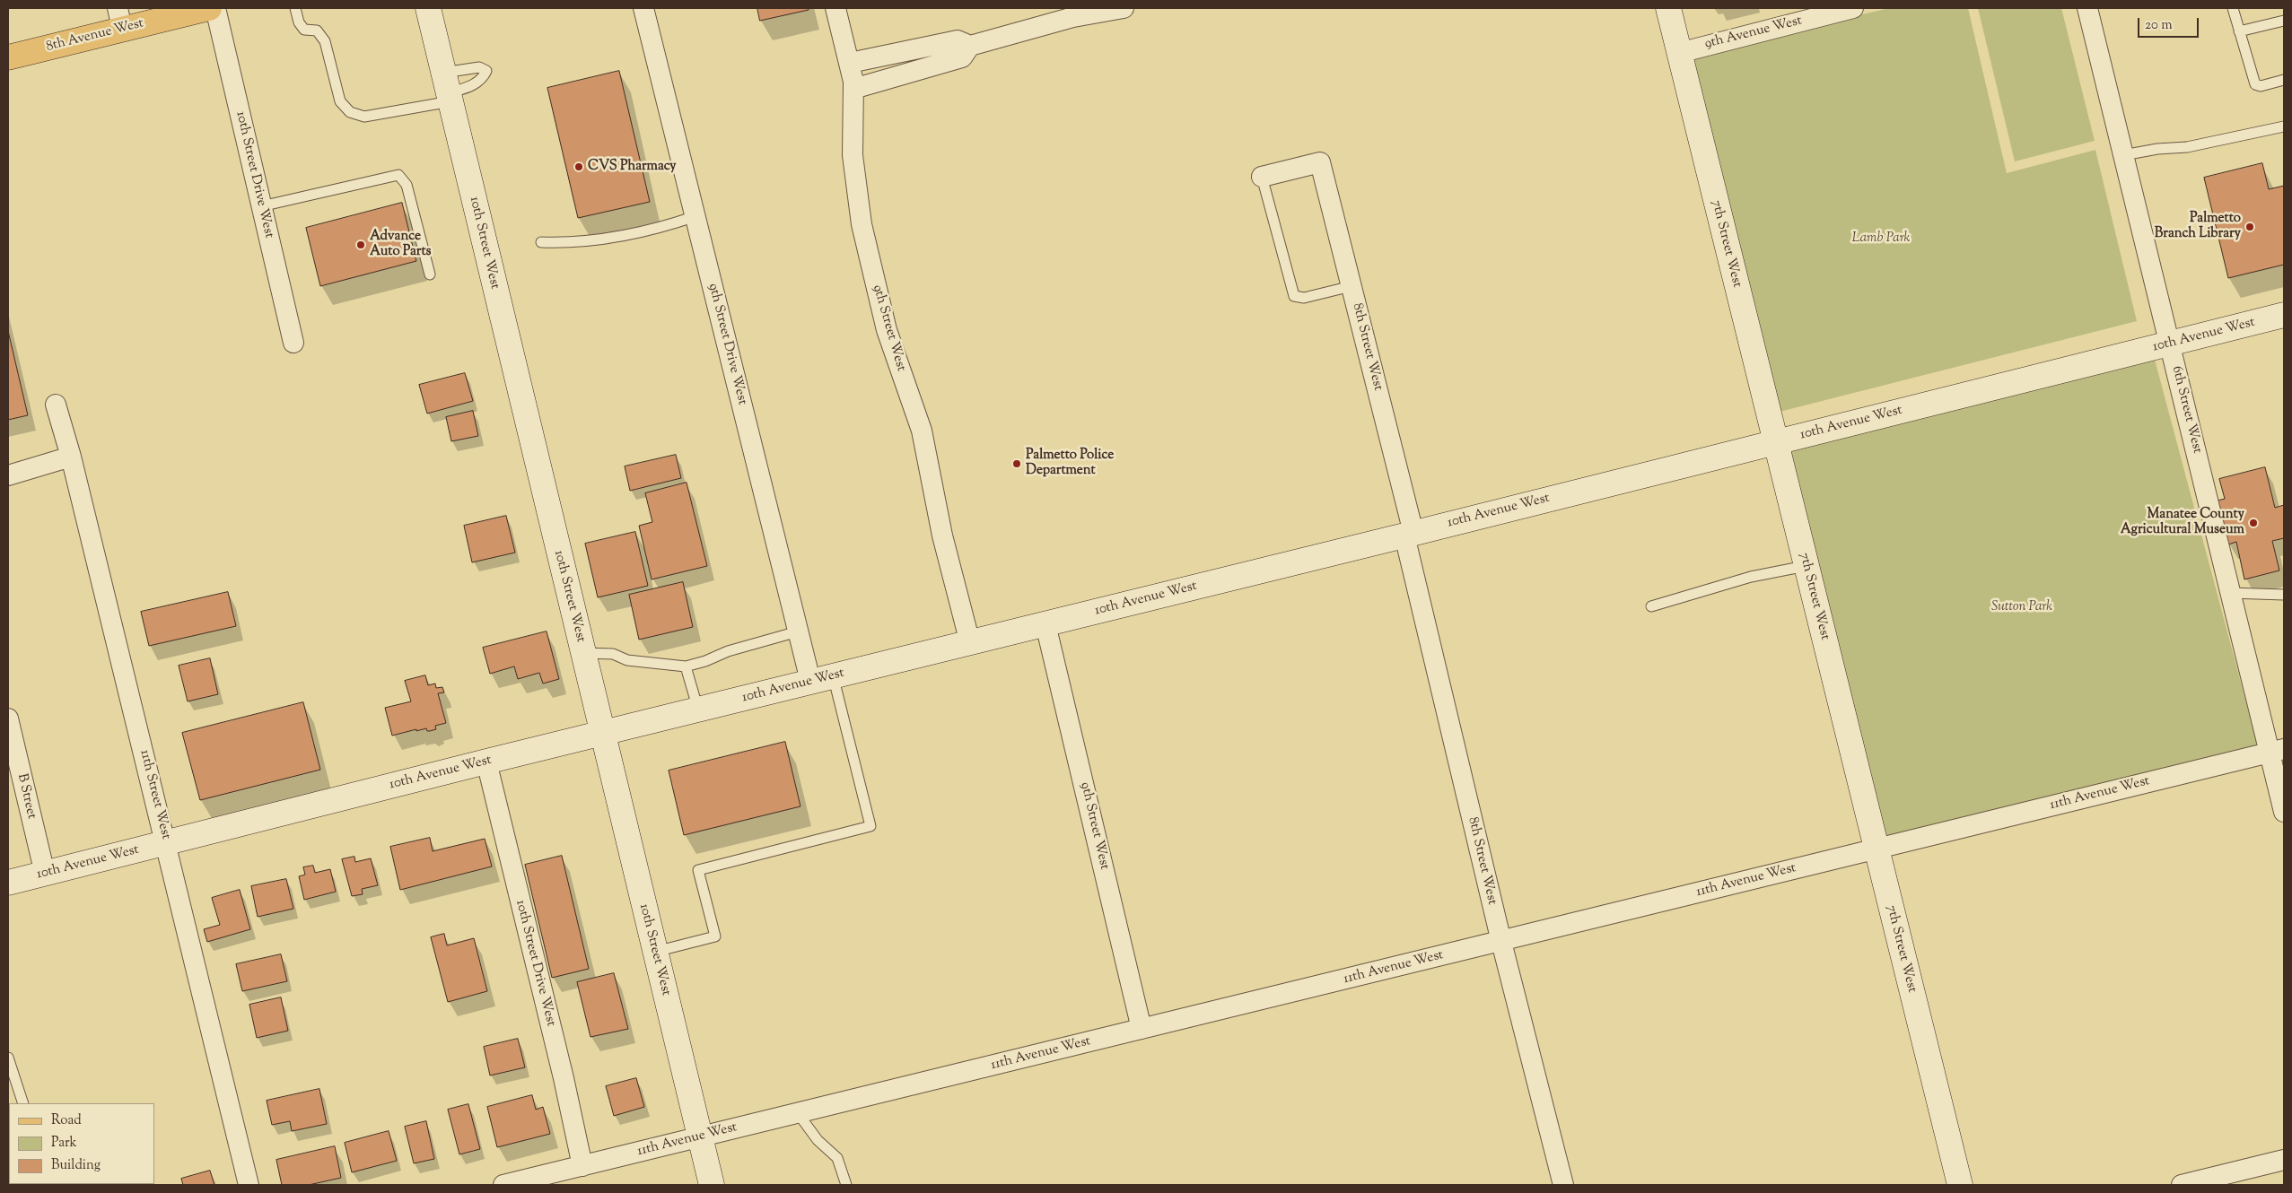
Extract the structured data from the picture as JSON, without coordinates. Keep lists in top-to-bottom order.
{
  "streets": {
    "main road": ["8th Avenue West"],
    "street": [
      "9th Avenue West",
      "10th Street Drive West",
      "10th Street West",
      "7th Street West",
      "9th Street West",
      "10th Avenue West",
      "9th Street Drive West",
      "8th Street West",
      "6th Street West",
      "11th Avenue West",
      "11th Street West",
      "B Street"
    ]
  },
  "crossings": [
    ["9th Avenue West", "7th Street West"],
    ["10th Street Drive West", "10th Avenue West"],
    ["10th Street Drive West", "11th Avenue West"],
    ["10th Street West", "10th Avenue West"],
    ["10th Street West", "11th Avenue West"],
    ["7th Street West", "10th Avenue West"],
    ["7th Street West", "11th Avenue West"],
    ["9th Street West", "10th Avenue West"],
    ["9th Street West", "11th Avenue West"],
    ["10th Avenue West", "9th Street Drive West"],
    ["10th Avenue West", "8th Street West"],
    ["10th Avenue West", "6th Street West"],
    ["10th Avenue West", "11th Street West"],
    ["10th Avenue West", "B Street"],
    ["8th Street West", "11th Avenue West"],
    ["6th Street West", "11th Avenue West"]
  ],
  "parks": ["Lamb Park", "Sutton Park"],
  "places": [
    "CVS Pharmacy",
    "Palmetto Branch Library",
    "Advance Auto Parts",
    "Palmetto Police Department",
    "Manatee County Agricultural Museum"
  ],
  "legend": ["Road", "Park", "Building"],
  "scale_bar": "20 m"
}
